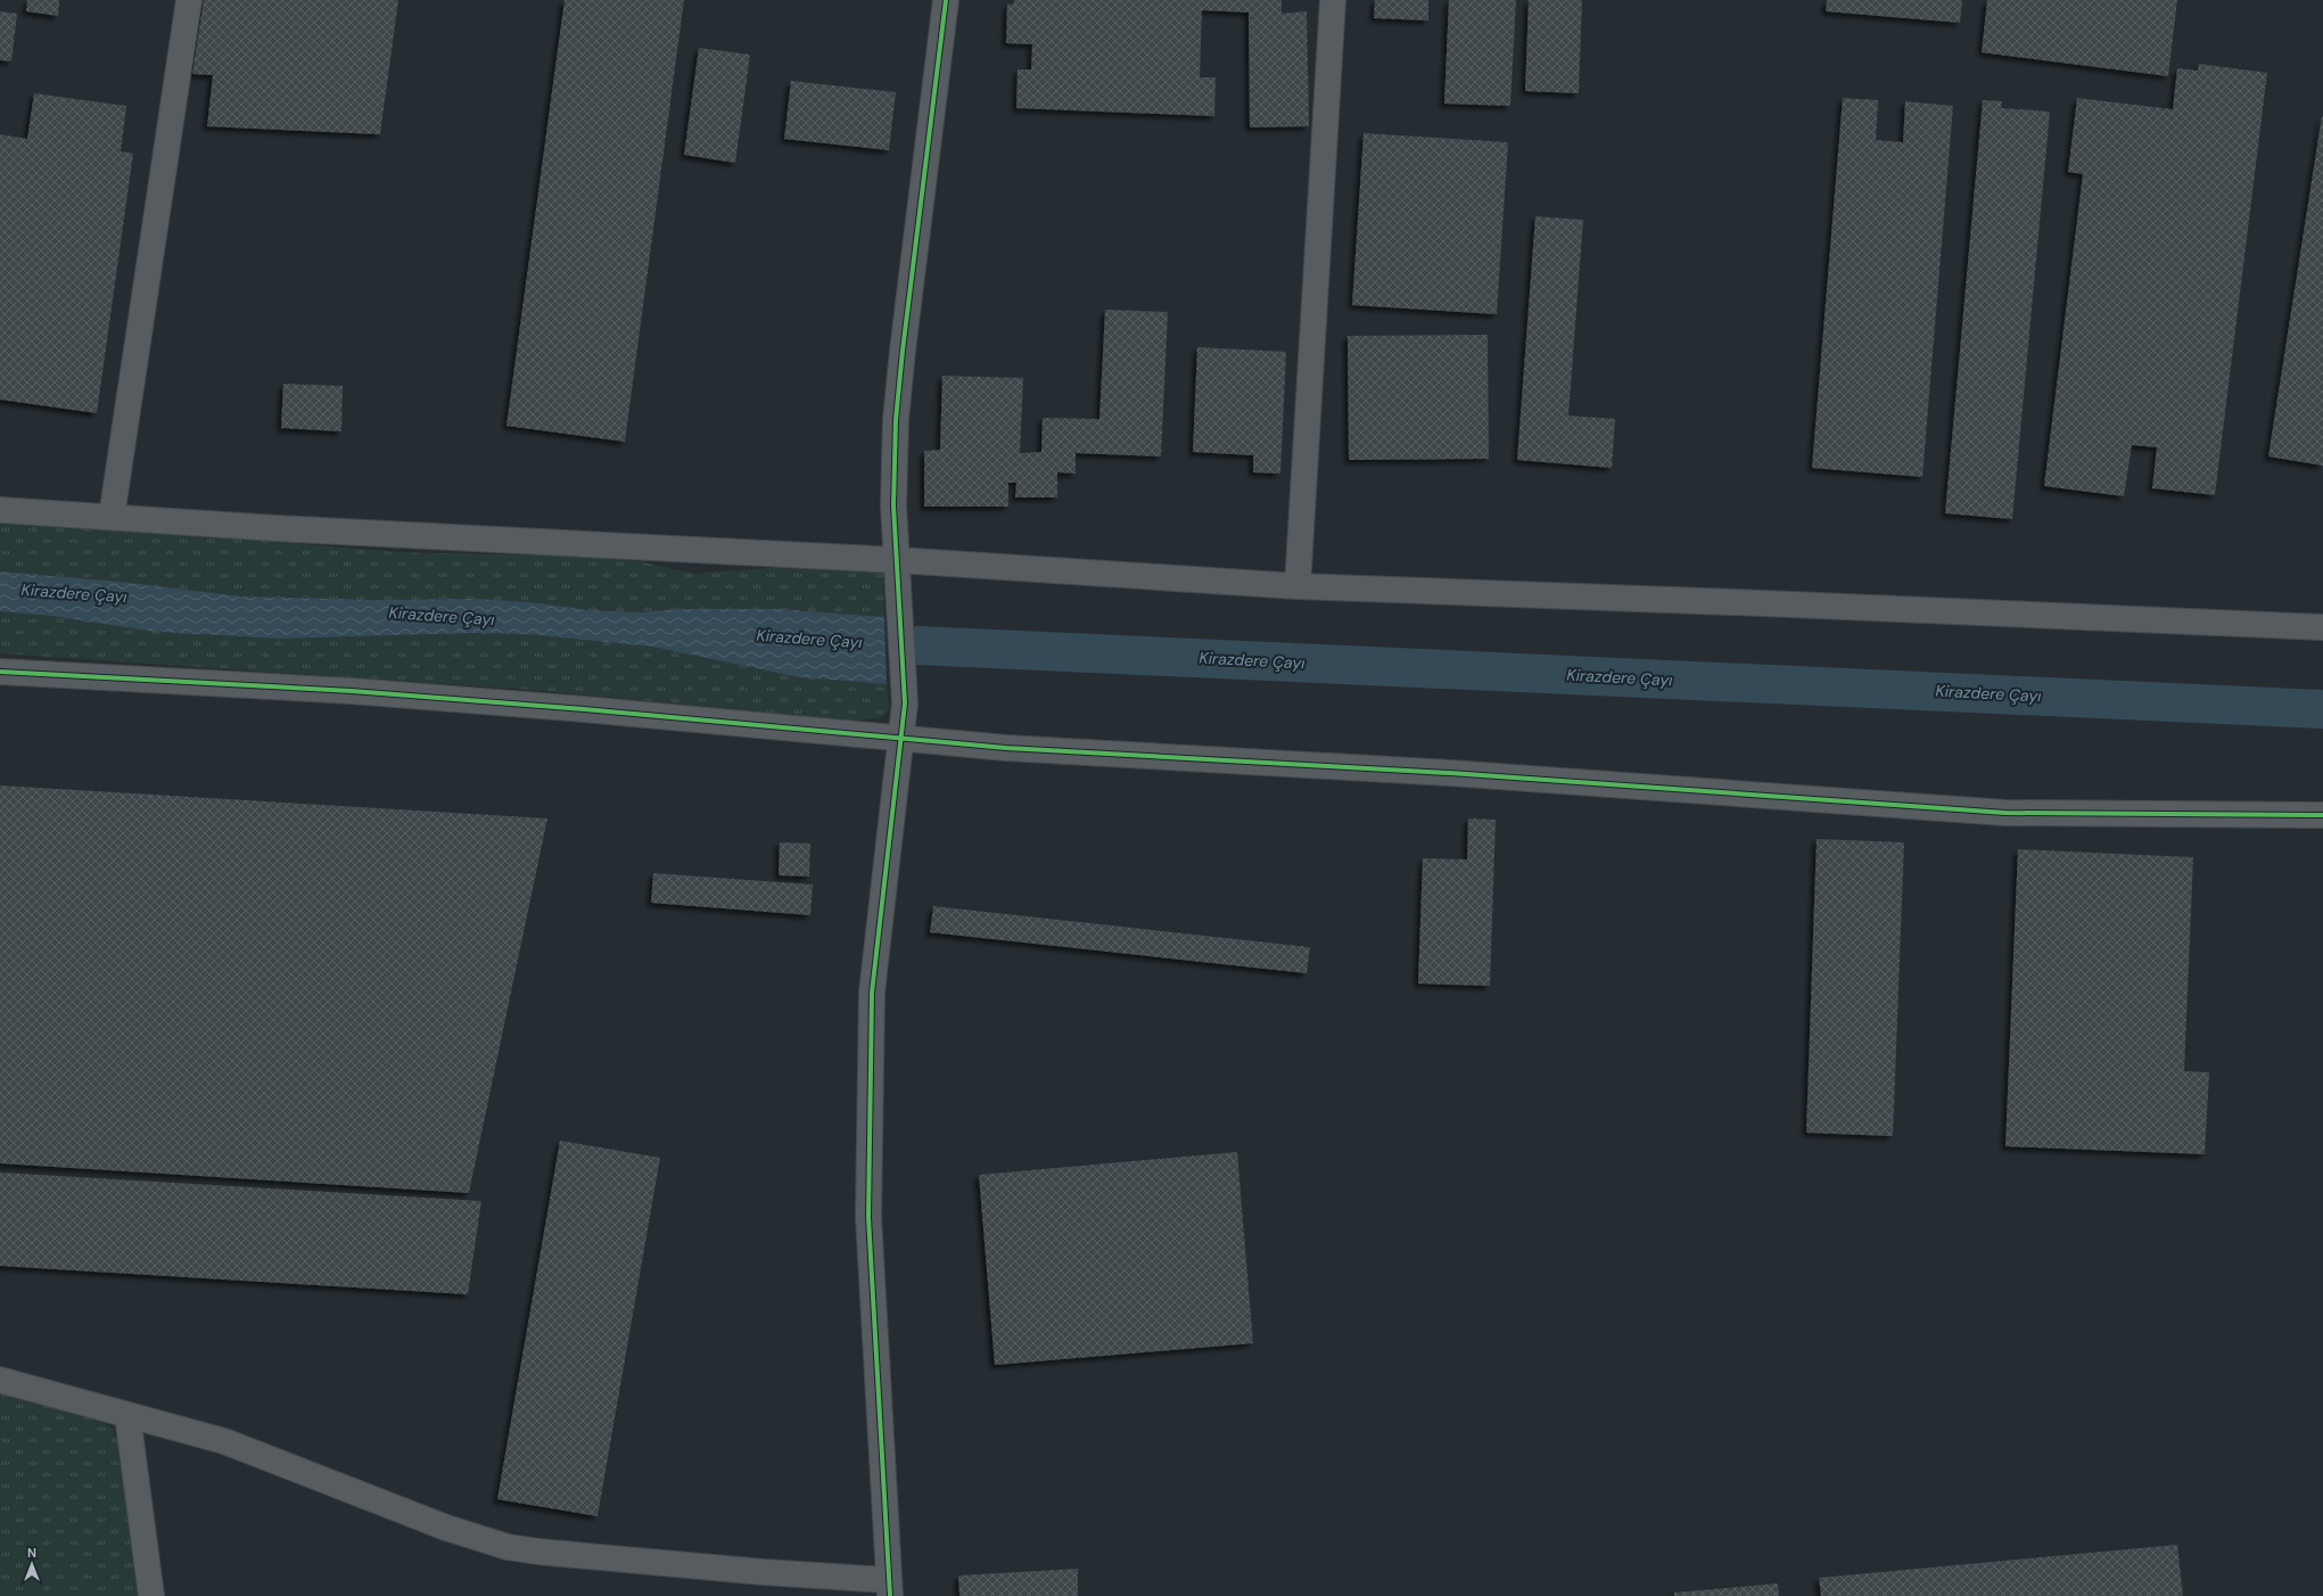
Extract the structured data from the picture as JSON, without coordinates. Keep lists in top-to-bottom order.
{
  "water": ["Kirazdere Çayı"],
  "north": "top"
}
